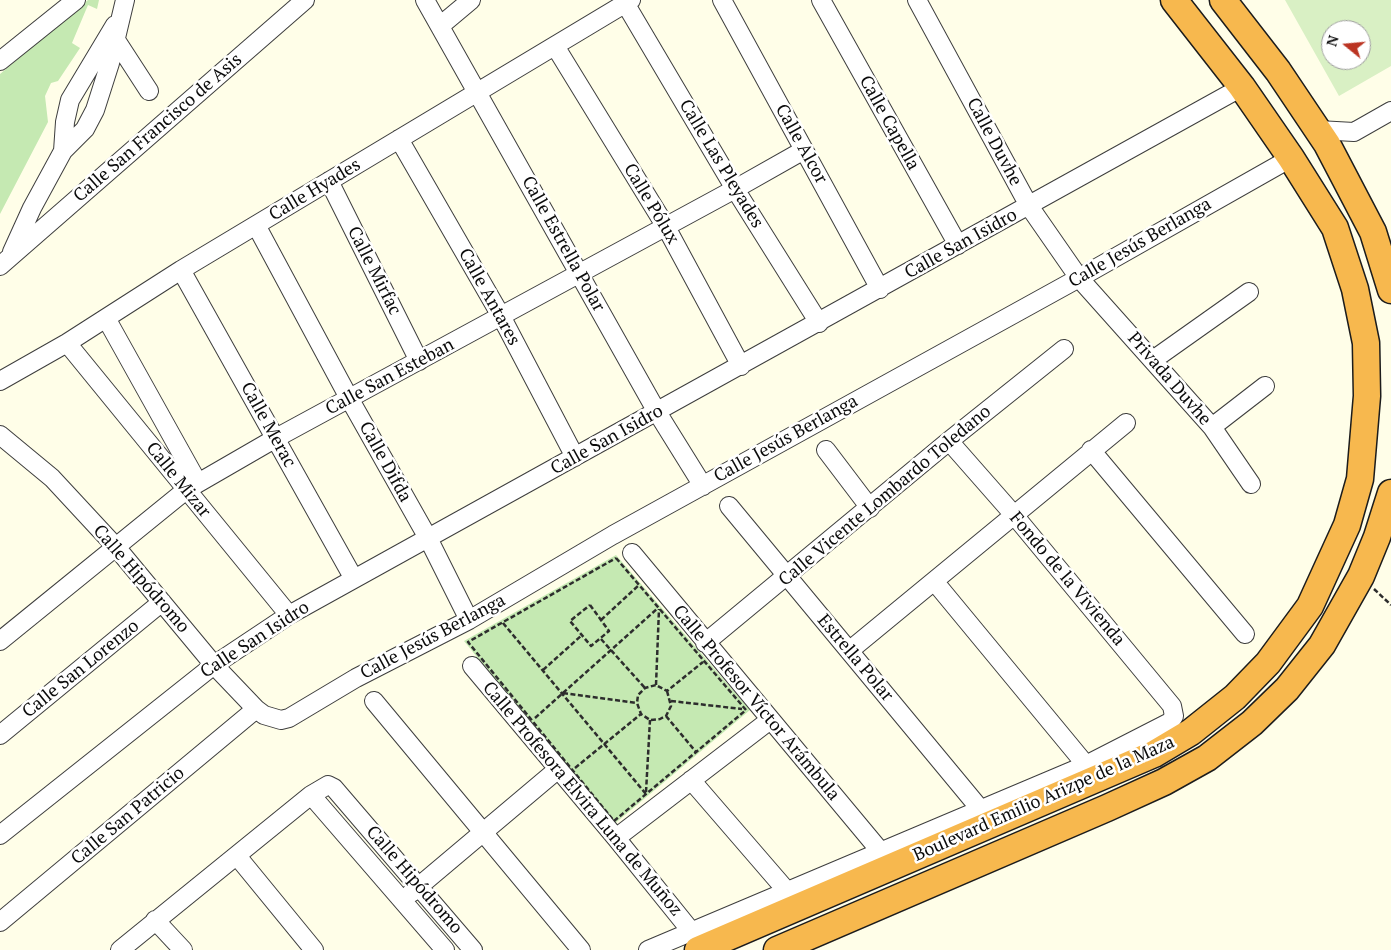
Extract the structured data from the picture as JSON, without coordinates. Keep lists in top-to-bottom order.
{
  "streets": {
    "highway": ["Boulevard Emilio Arizpe de la Maza"],
    "street": [
      "Calle Capella",
      "Calle San Francisco de Asis",
      "Calle Duvhe",
      "Calle Alcor",
      "Calle Las Pleyades",
      "Calle Hyades",
      "Calle Pólux",
      "Calle Jesús Berlanga",
      "Calle Estrella Polar",
      "Calle San Isidro",
      "Calle Mirfac",
      "Calle Antares",
      "Calle San Esteban",
      "Privada Duvhe",
      "Calle Merac",
      "Calle Difda",
      "Calle Mizar",
      "Calle Vicente Lombardo Toledano",
      "Calle Hipódromo",
      "Fondo de la Vivienda",
      "Estrella Polar",
      "Calle San Lorenzo",
      "Calle Profesor Víctor Arámbula",
      "Calle Profesora Elvira Luna de Muñoz",
      "Calle San Patricio"
    ]
  },
  "crossings": [
    ["Calle Capella", "Calle San Isidro"],
    ["Calle Duvhe", "Calle Jesús Berlanga"],
    ["Calle Duvhe", "Calle San Isidro"],
    ["Calle Duvhe", "Privada Duvhe"],
    ["Calle Alcor", "Calle San Isidro"],
    ["Calle Alcor", "Calle San Esteban"],
    ["Calle Las Pleyades", "Calle Hyades"],
    ["Calle Las Pleyades", "Calle San Isidro"],
    ["Calle Las Pleyades", "Calle San Esteban"],
    ["Calle Hyades", "Calle Pólux"],
    ["Calle Hyades", "Calle Estrella Polar"],
    ["Calle Hyades", "Calle Mirfac"],
    ["Calle Hyades", "Calle Antares"],
    ["Calle Hyades", "Calle Merac"],
    ["Calle Hyades", "Calle Difda"],
    ["Calle Hyades", "Calle Mizar"],
    ["Calle Pólux", "Calle San Isidro"],
    ["Calle Pólux", "Calle San Esteban"],
    ["Calle Jesús Berlanga", "Calle Estrella Polar"],
    ["Calle Jesús Berlanga", "Privada Duvhe"],
    ["Calle Jesús Berlanga", "Calle Difda"],
    ["Calle Jesús Berlanga", "Calle Hipódromo"],
    ["Calle Jesús Berlanga", "Boulevard Emilio Arizpe de la Maza"],
    ["Calle Estrella Polar", "Calle San Isidro"],
    ["Calle Estrella Polar", "Calle San Esteban"],
    ["Calle San Isidro", "Calle Antares"],
    ["Calle San Isidro", "Calle Merac"],
    ["Calle San Isidro", "Calle Difda"],
    ["Calle San Isidro", "Calle Mizar"],
    ["Calle San Isidro", "Calle Hipódromo"],
    ["Calle San Isidro", "Boulevard Emilio Arizpe de la Maza"],
    ["Calle Mirfac", "Calle San Esteban"],
    ["Calle Antares", "Calle San Esteban"],
    ["Calle San Esteban", "Calle Merac"],
    ["Calle San Esteban", "Calle Difda"],
    ["Calle San Esteban", "Calle Mizar"],
    ["Calle San Esteban", "Calle Hipódromo"],
    ["Calle Vicente Lombardo Toledano", "Fondo de la Vivienda"],
    ["Calle Vicente Lombardo Toledano", "Estrella Polar"],
    ["Calle Vicente Lombardo Toledano", "Calle Profesor Víctor Arámbula"],
    ["Calle Hipódromo", "Calle San Lorenzo"],
    ["Calle Hipódromo", "Calle San Patricio"],
    ["Calle Profesora Elvira Luna de Muñoz", "Boulevard Emilio Arizpe de la Maza"]
  ],
  "north": "left"
}
